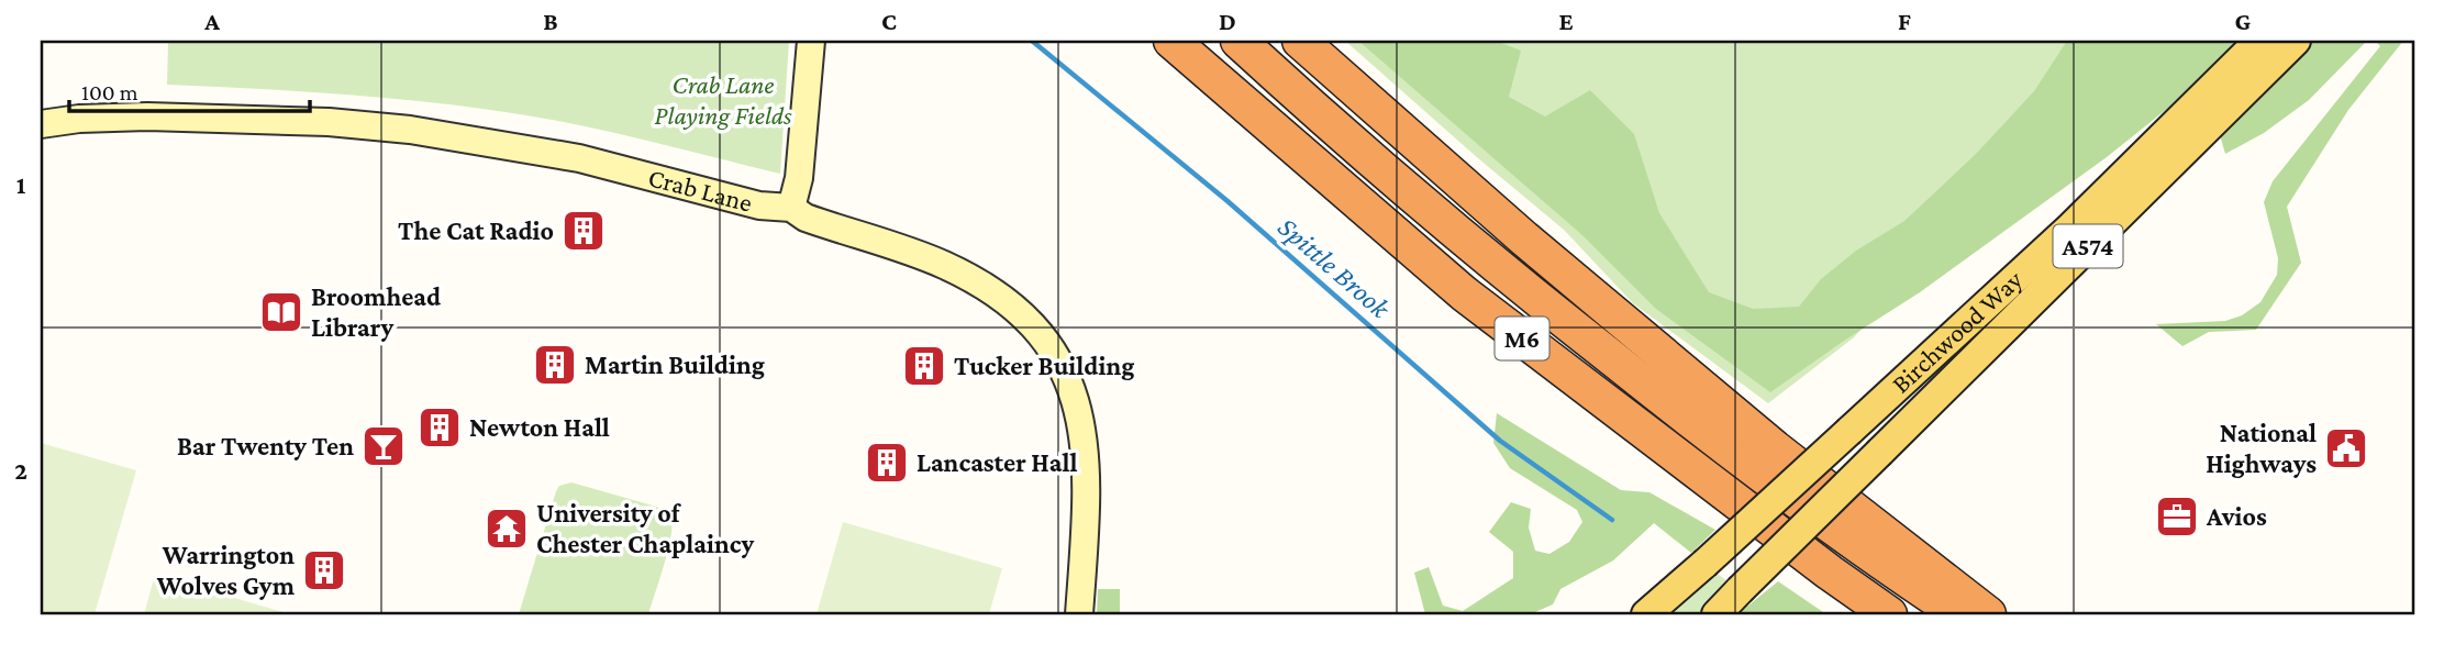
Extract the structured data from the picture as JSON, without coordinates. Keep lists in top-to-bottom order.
{
  "streets": {
    "highway": ["M6"],
    "main road": ["A574", "Birchwood Way"],
    "street": ["Crab Lane"]
  },
  "water": ["Spittle Brook"],
  "parks": ["Crab Lane Playing Fields"],
  "places": {
    "building": [
      "The Cat Radio",
      "Martin Building",
      "Tucker Building",
      "Newton Hall",
      "Lancaster Hall",
      "Warrington Wolves Gym"
    ],
    "library": ["Broomhead Library"],
    "bar": ["Bar Twenty Ten"],
    "public building": ["National Highways"],
    "office": ["Avios"],
    "temple": ["University of Chester Chaplaincy"]
  },
  "scale_bar": "100 m",
  "grid": {
    "columns": [
      "A",
      "B",
      "C",
      "D",
      "E",
      "F",
      "G"
    ],
    "rows": ["1", "2"]
  }
}
